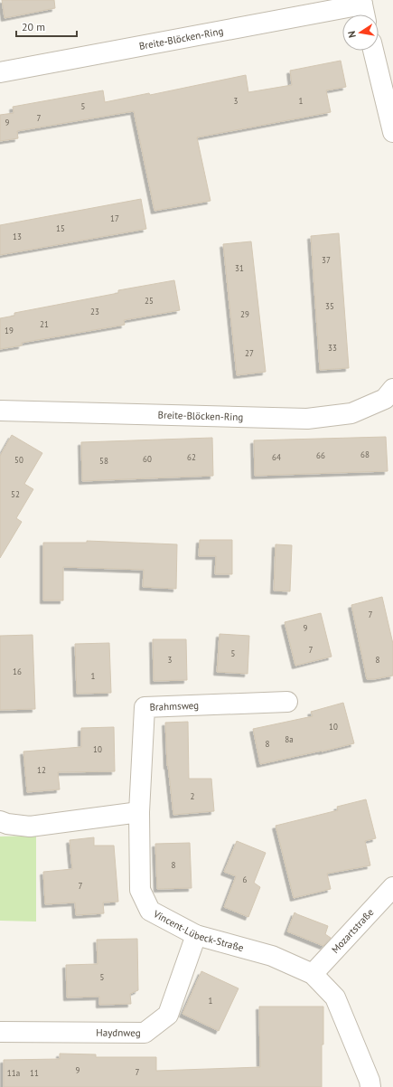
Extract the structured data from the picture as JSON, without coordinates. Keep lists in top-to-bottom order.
{
  "streets": {
    "street": [
      "Breite-Blöcken-Ring",
      "Brahmsweg",
      "Vincent-Lübeck-Straße",
      "Mozartstraße",
      "Haydnweg"
    ]
  },
  "crossings": [
    ["Brahmsweg", "Vincent-Lübeck-Straße"],
    ["Vincent-Lübeck-Straße", "Mozartstraße"],
    ["Vincent-Lübeck-Straße", "Haydnweg"]
  ],
  "house_numbers": [
    "3",
    "1",
    "5",
    "7",
    "9",
    "17",
    "15",
    "13",
    "37",
    "31",
    "25",
    "35",
    "23",
    "29",
    "21",
    "19",
    "33",
    "27",
    "68",
    "66",
    "62",
    "64",
    "60",
    "50",
    "58",
    "52",
    "7",
    "9",
    "7",
    "5",
    "3",
    "8",
    "16",
    "1",
    "10",
    "8a",
    "8",
    "10",
    "12",
    "2",
    "8",
    "6",
    "7",
    "5",
    "1",
    "9",
    "7",
    "11a",
    "11"
  ],
  "scale_bar": "20 m",
  "north": "left"
}
